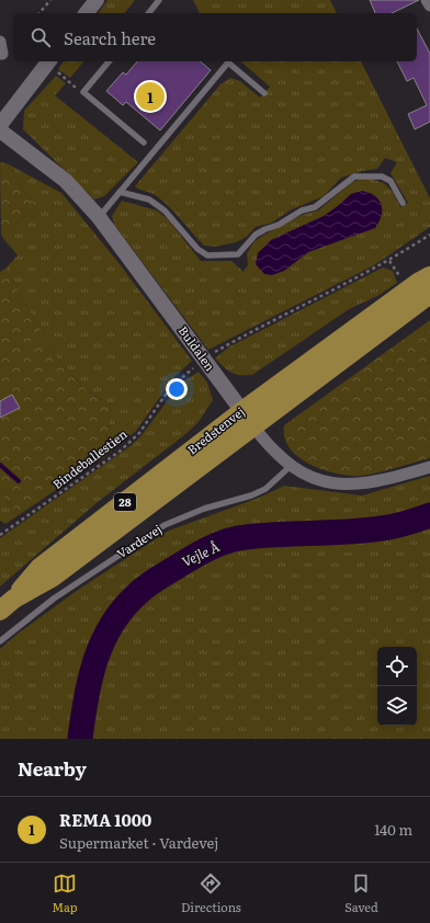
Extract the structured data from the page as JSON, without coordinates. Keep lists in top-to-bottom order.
{
  "streets": {
    "highway": ["Bredstenvej", "28"],
    "street": ["Buldalen"],
    "lane": ["Vardevej"],
    "path": ["Bindeballestien"]
  },
  "crossings": [
    ["Buldalen", "Bredstenvej"],
    ["Buldalen", "Vardevej"]
  ],
  "water": ["Vejle Å"],
  "page": {
    "search": "Search here",
    "pins": "1",
    "heading": "Nearby",
    "list": [
      {
        "mark": "1",
        "name": "REMA 1000",
        "note": "Supermarket · Vardevej",
        "value": "140 m"
      }
    ],
    "nav": ["Map", "Directions", "Saved"]
  }
}
